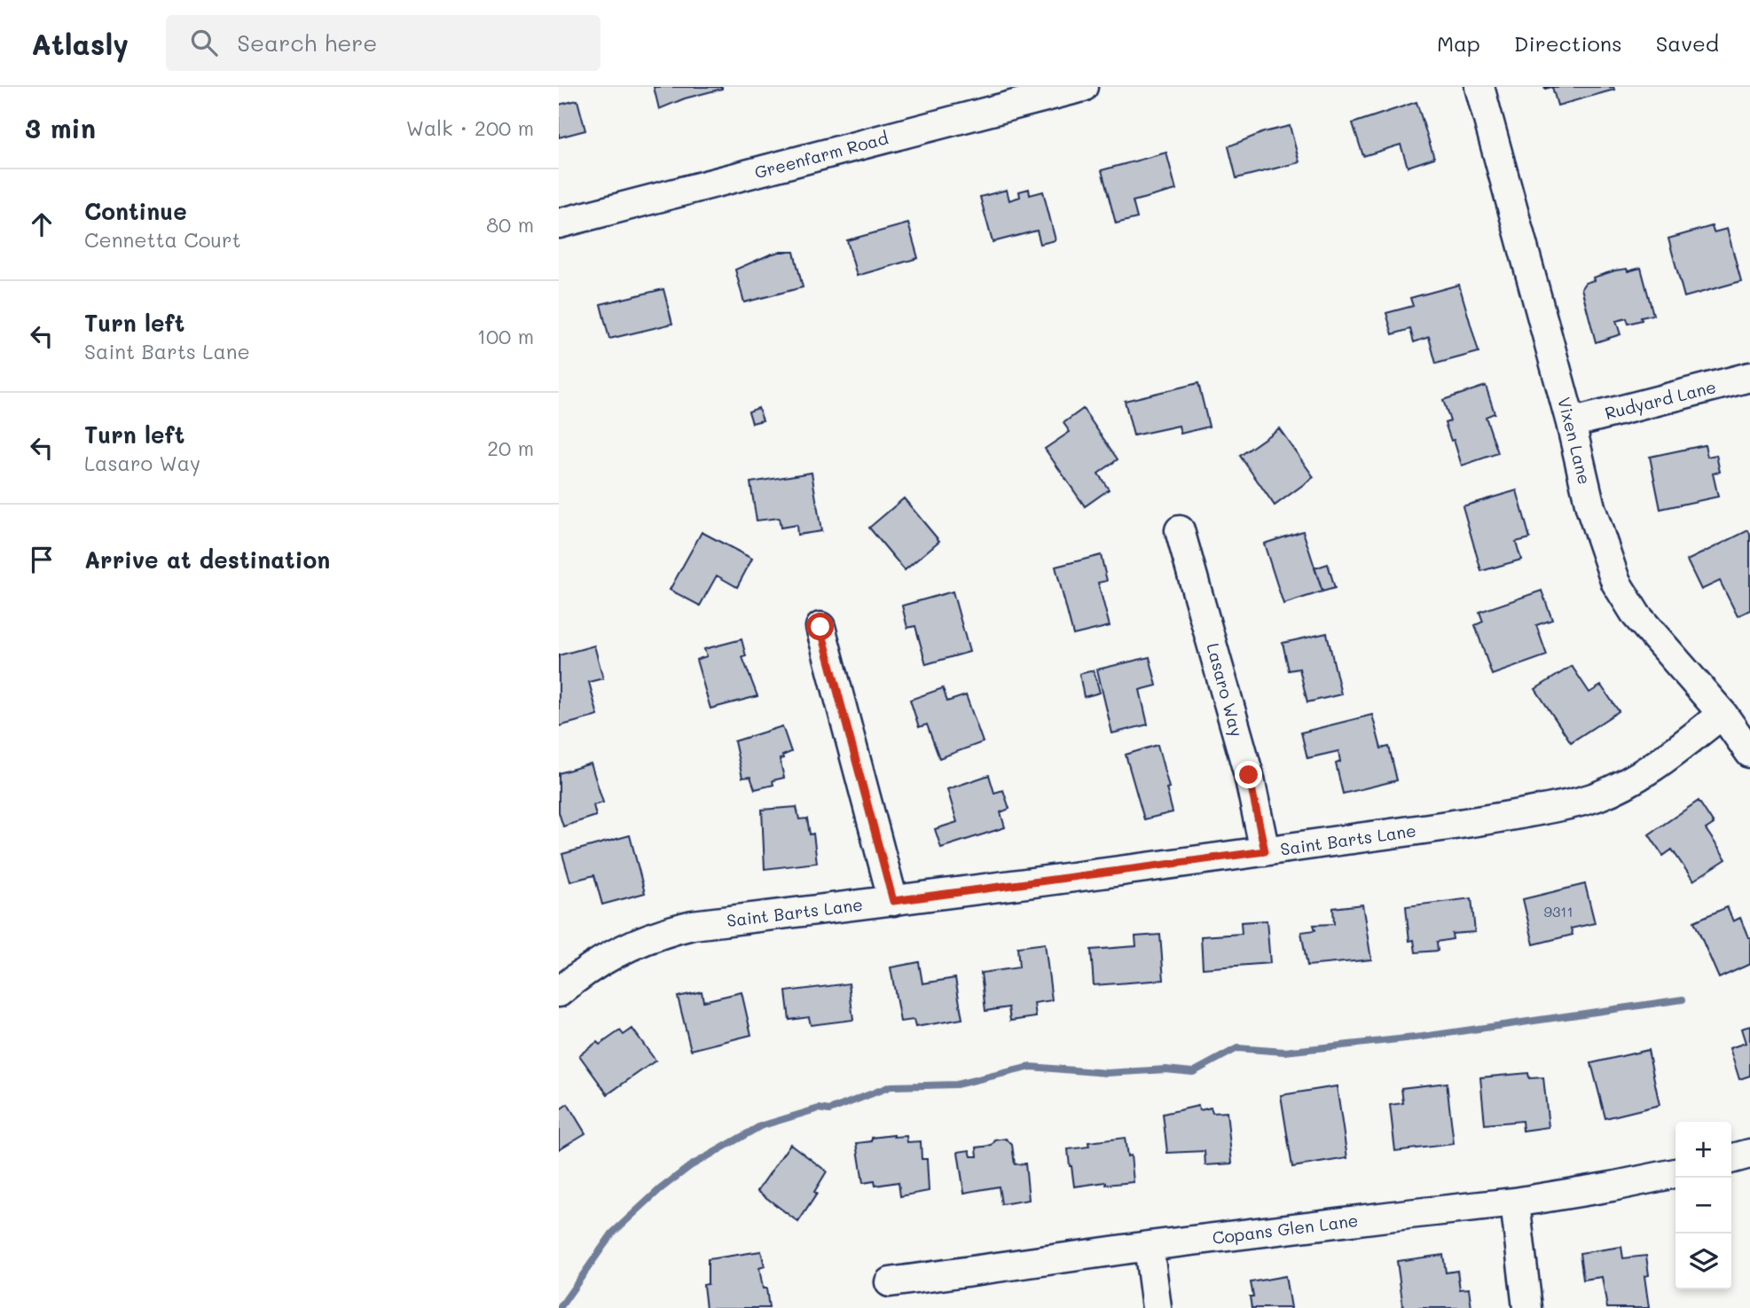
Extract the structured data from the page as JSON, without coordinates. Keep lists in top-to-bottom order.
{
  "streets": {
    "street": [
      "Greenfarm Road",
      "Rudyard Lane",
      "Vixen Lane",
      "Lasaro Way",
      "Saint Barts Lane",
      "Copans Glen Lane"
    ]
  },
  "crossings": [
    ["Rudyard Lane", "Vixen Lane"],
    ["Vixen Lane", "Saint Barts Lane"],
    ["Lasaro Way", "Saint Barts Lane"]
  ],
  "house_numbers": ["9311"],
  "page": {
    "header": "Atlasly",
    "search": "Search here",
    "nav": ["Map", "Directions", "Saved"],
    "heading": ["3 min", "Walk · 200 m"],
    "list": [
      ["Continue", "Cennetta Court", "80 m"],
      ["Turn left", "Saint Barts Lane", "100 m"],
      ["Turn left", "Lasaro Way", "20 m"],
      "Arrive at destination"
    ],
    "map_buttons": ["+", "−"]
  }
}
